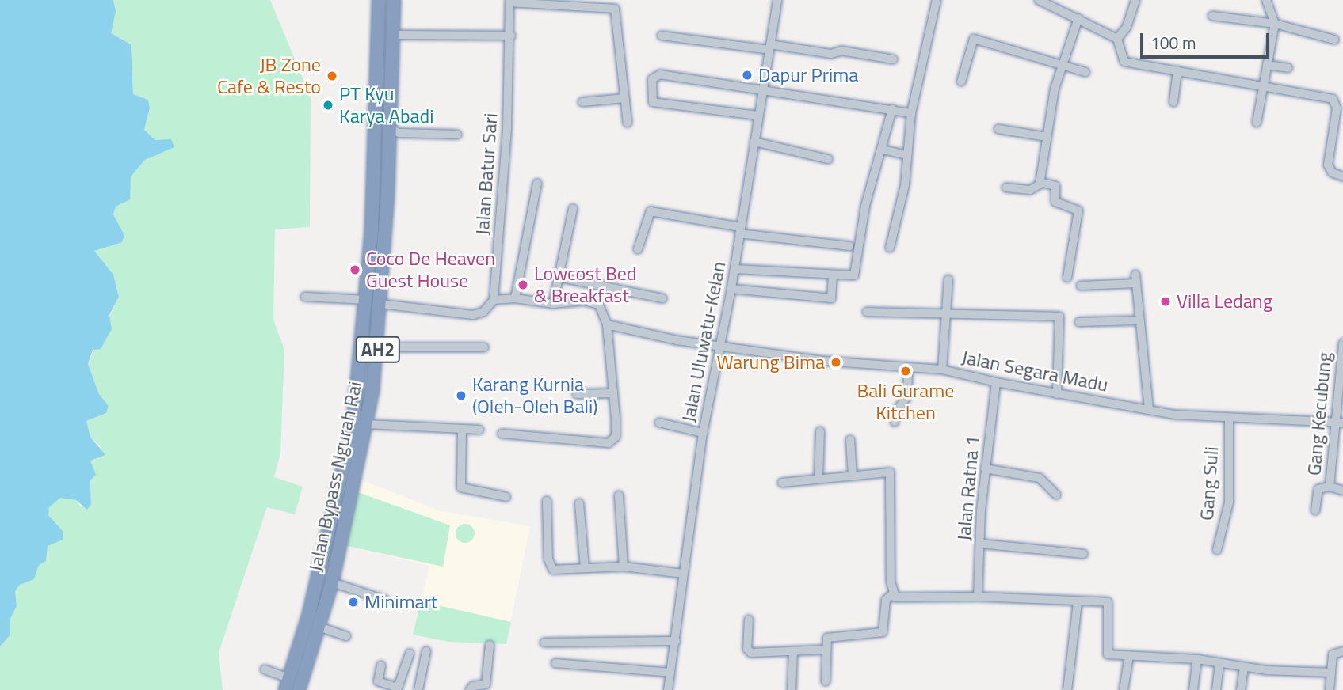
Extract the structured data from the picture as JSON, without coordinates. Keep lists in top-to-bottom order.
{
  "streets": {
    "highway": ["AH2", "Jalan Bypass Ngurah Rai"],
    "street": [
      "Jalan Batur Sari",
      "Jalan Uluwatu-Kelan",
      "Jalan Segara Madu",
      "Gang Kecubung",
      "Gang Suli",
      "Jalan Ratna 1"
    ]
  },
  "crossings": [
    ["Jalan Uluwatu-Kelan", "Jalan Segara Madu"],
    ["Jalan Segara Madu", "Gang Kecubung"],
    ["Jalan Segara Madu", "Gang Suli"],
    ["Jalan Segara Madu", "Jalan Ratna 1"]
  ],
  "places": [
    "Dapur Prima",
    "JB Zone Cafe & Resto",
    "PT Kyu Karya Abadi",
    "Coco De Heaven Guest House",
    "Lowcost Bed & Breakfast",
    "Villa Ledang",
    "Warung Bima",
    "Bali Gurame Kitchen",
    "Karang Kurnia (Oleh-Oleh Bali)",
    "Minimart"
  ],
  "scale_bar": "100 m"
}
